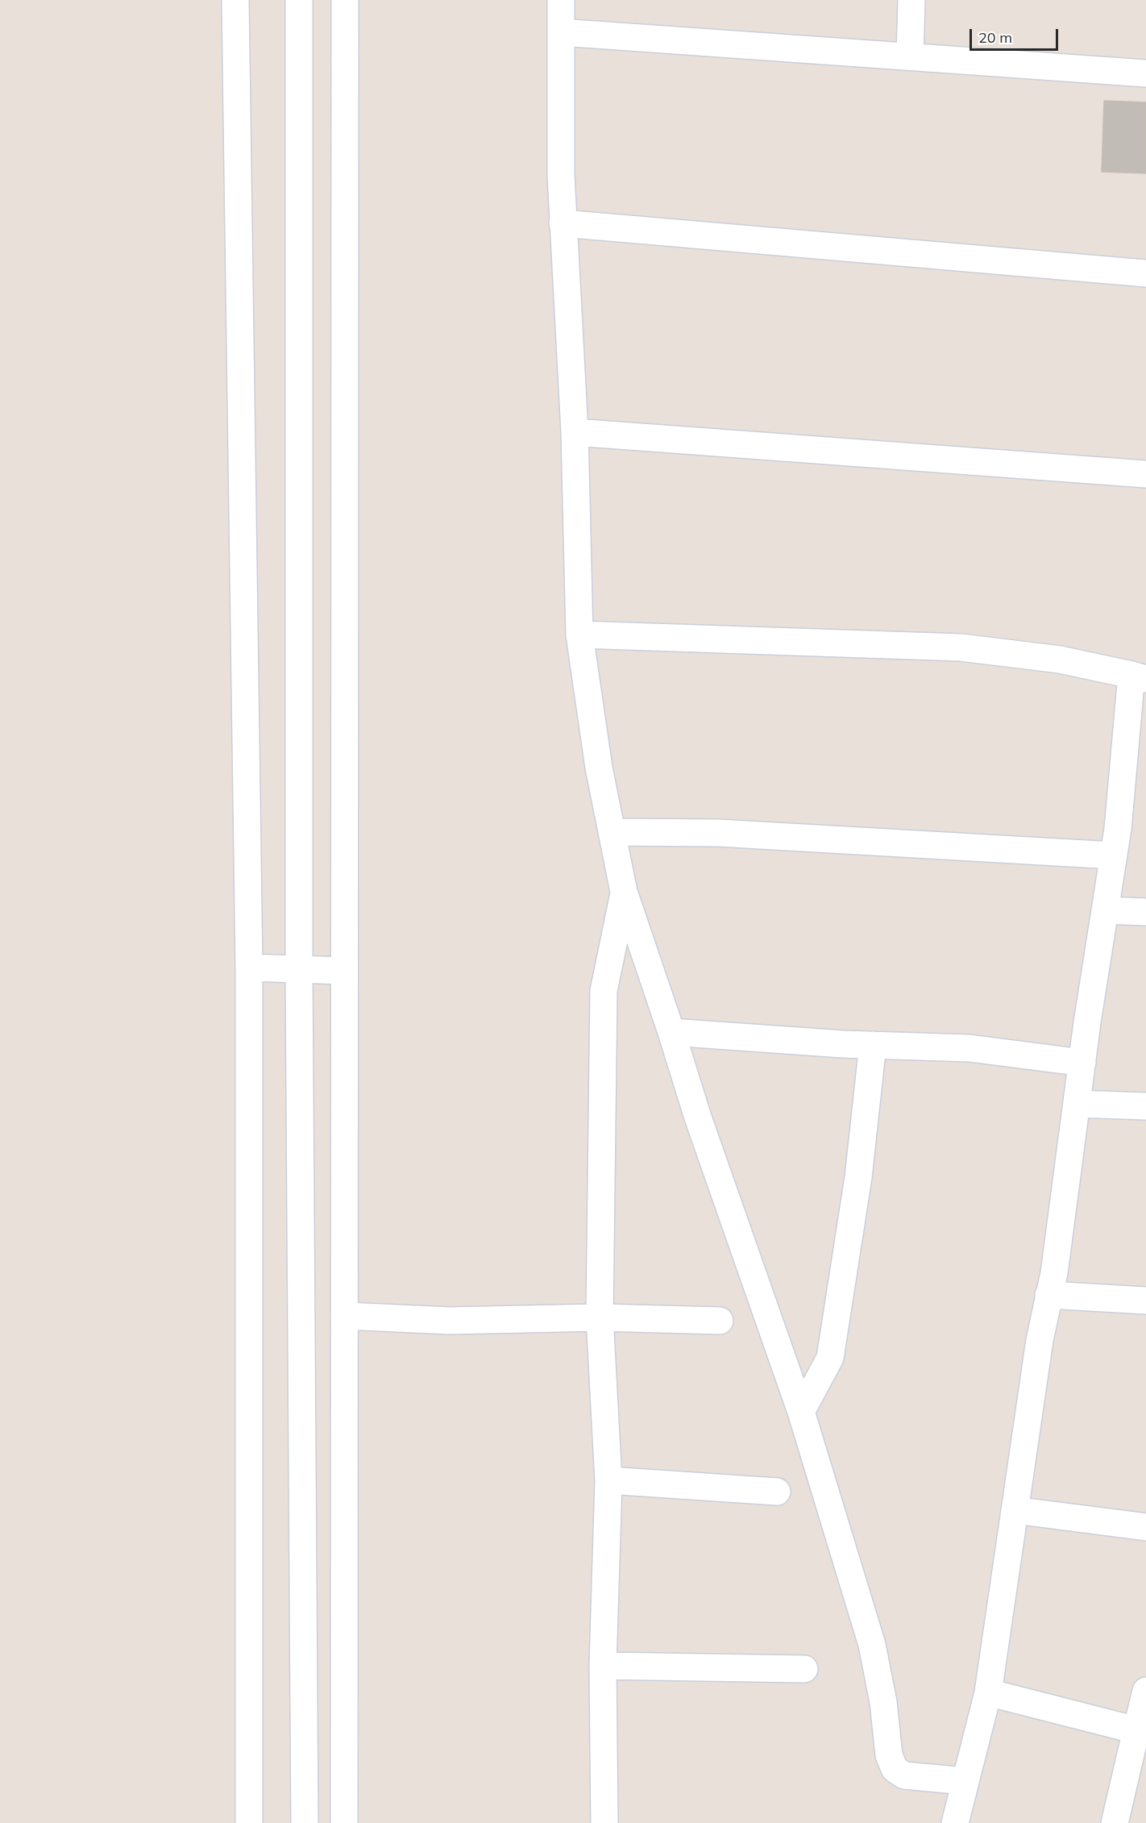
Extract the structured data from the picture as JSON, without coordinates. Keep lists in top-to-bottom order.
{
  "scale_bar": "20 m"
}
